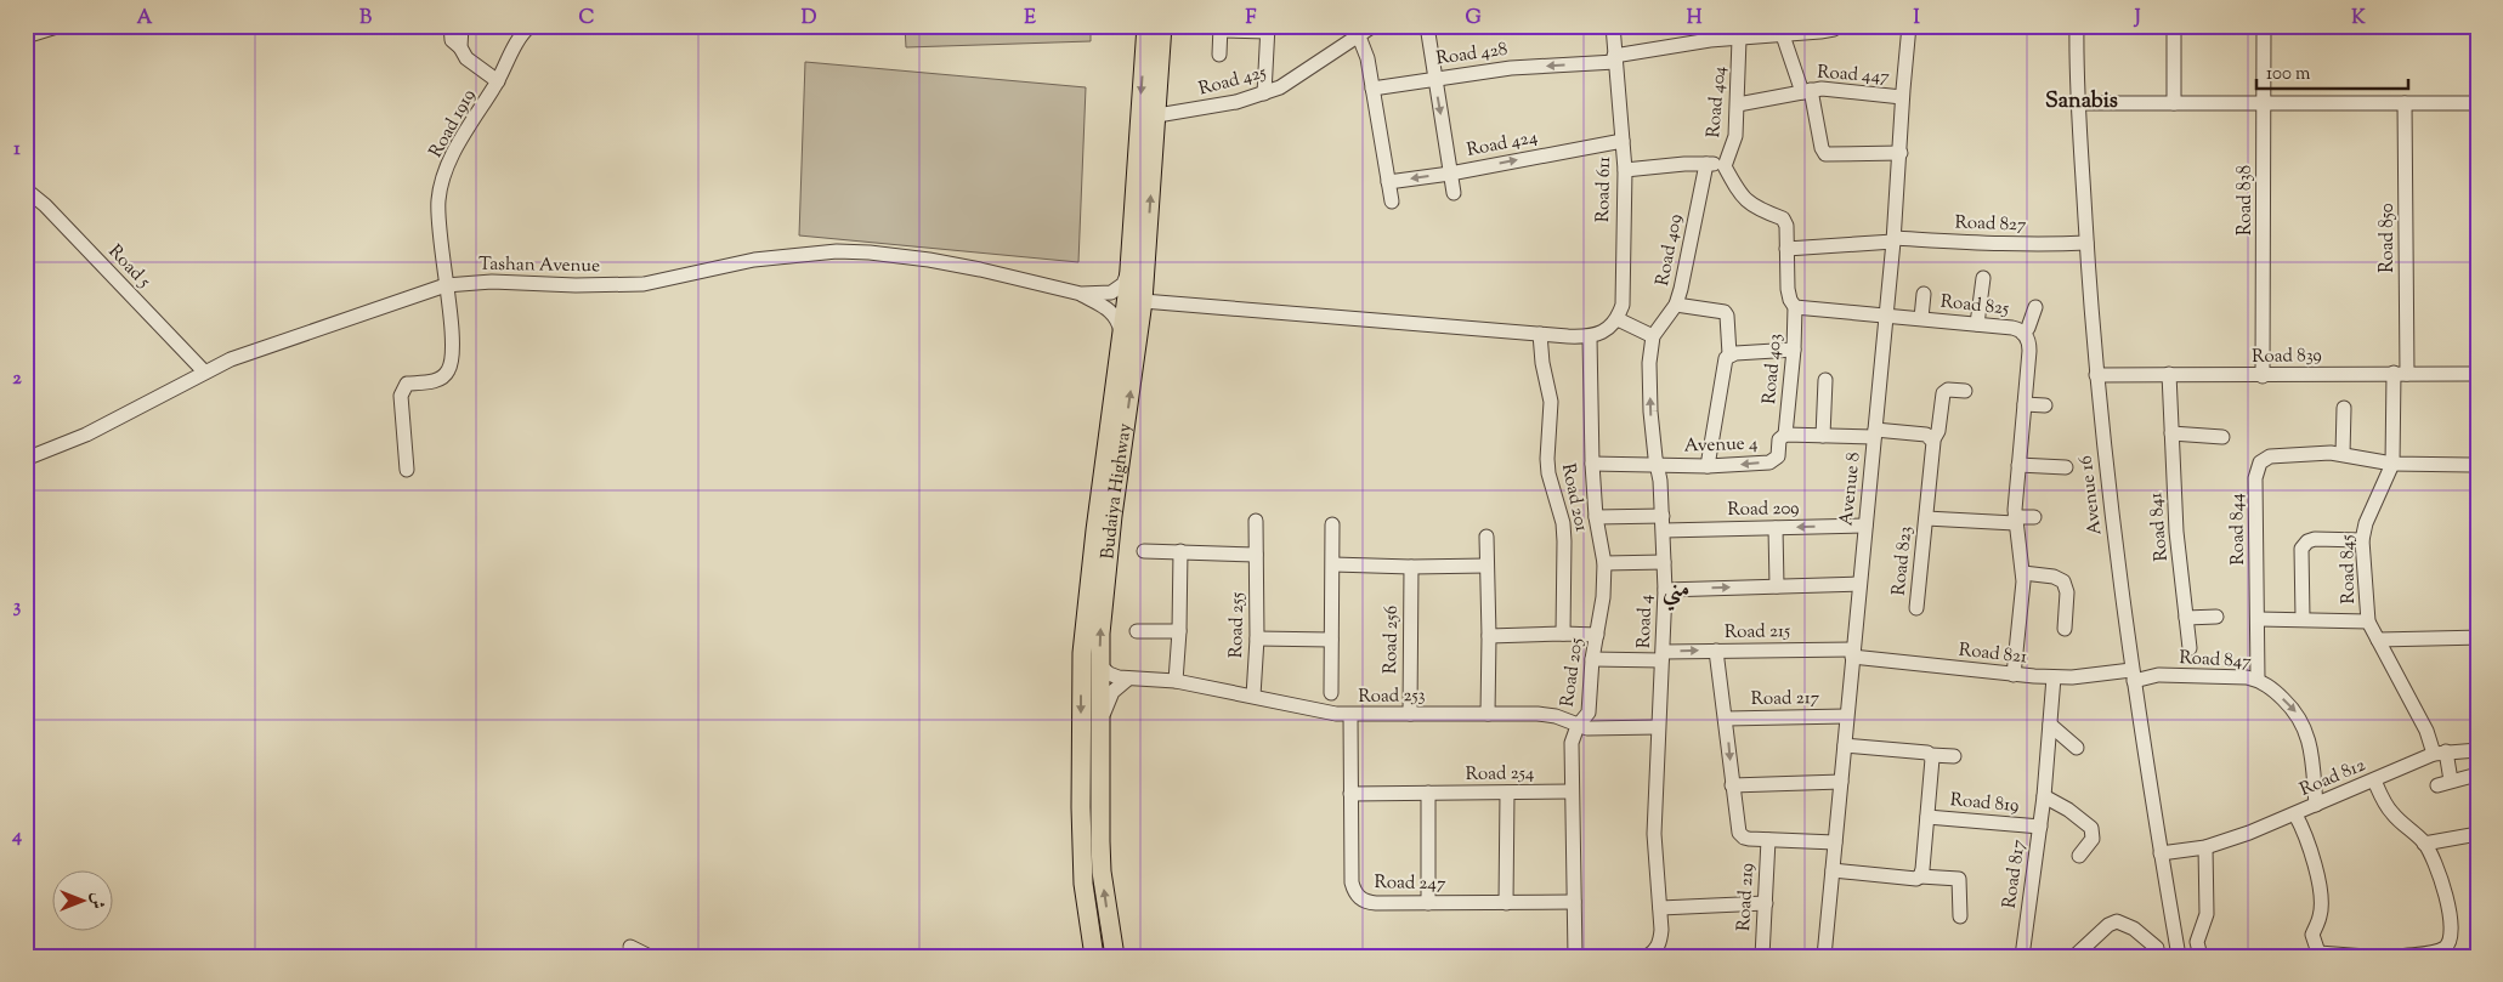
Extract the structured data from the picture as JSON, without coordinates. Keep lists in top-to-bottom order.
{
  "streets": {
    "main road": ["Budaiya Highway"],
    "street": [
      "Road 428",
      "Road 447",
      "Road 425",
      "Road 404",
      "Road 1919",
      "Road 424",
      "Road 611",
      "Road 838",
      "Road 827",
      "Road 850",
      "Road 409",
      "Tashan Avenue",
      "Road 5",
      "Road 825",
      "Road 839",
      "Road 403",
      "Avenue 4",
      "Avenue 8",
      "Avenue 16",
      "Road 201",
      "Road 209",
      "Road 841",
      "Road 844",
      "Road 823",
      "Road 845",
      "Road 4",
      "Road 255",
      "Road 215",
      "Road 256",
      "Road 821",
      "Road 847",
      "Road 205",
      "Road 253",
      "Road 217",
      "Road 254",
      "Road 812",
      "Road 819",
      "Road 817",
      "Road 247",
      "Road 219"
    ]
  },
  "crossings": [
    ["Road 428", "Road 447"],
    ["Road 428", "Road 404"],
    ["Road 428", "Road 611"],
    ["Road 447", "Road 404"],
    ["Road 447", "Avenue 8"],
    ["Road 425", "Budaiya Highway"],
    ["Road 404", "Road 611"],
    ["Road 404", "Road 409"],
    ["Road 404", "Road 403"],
    ["Road 1919", "Tashan Avenue"],
    ["Road 424", "Road 611"],
    ["Road 838", "Road 839"],
    ["Road 827", "Avenue 8"],
    ["Road 827", "Avenue 16"],
    ["Road 850", "Road 839"],
    ["Road 850", "Road 845"],
    ["Road 409", "Road 4"],
    ["Tashan Avenue", "Road 5"],
    ["Road 825", "Avenue 8"],
    ["Road 825", "Road 823"],
    ["Road 825", "Road 821"],
    ["Road 839", "Avenue 16"],
    ["Road 839", "Road 841"],
    ["Road 839", "Road 845"],
    ["Road 403", "Avenue 4"],
    ["Avenue 4", "Avenue 8"],
    ["Avenue 4", "Road 4"],
    ["Avenue 8", "Road 209"],
    ["Avenue 8", "Road 215"],
    ["Avenue 8", "Road 821"],
    ["Avenue 8", "Road 217"],
    ["Avenue 8", "Road 219"],
    ["Budaiya Highway", "Road 253"],
    ["Avenue 16", "Road 821"],
    ["Avenue 16", "Road 847"],
    ["Avenue 16", "Road 812"],
    ["Road 209", "Road 4"],
    ["Road 209", "Road 205"],
    ["Road 844", "Road 845"],
    ["Road 844", "Road 847"],
    ["Road 845", "Road 812"],
    ["Road 4", "Road 215"],
    ["Road 4", "Road 253"],
    ["Road 255", "Road 253"],
    ["Road 215", "Road 821"],
    ["Road 215", "Road 205"],
    ["Road 215", "Road 217"],
    ["Road 256", "Road 253"],
    ["Road 821", "Road 847"],
    ["Road 821", "Road 817"],
    ["Road 847", "Road 812"],
    ["Road 205", "Road 253"],
    ["Road 205", "Road 254"],
    ["Road 205", "Road 247"],
    ["Road 253", "Road 247"],
    ["Road 217", "Road 219"],
    ["Road 254", "Road 247"],
    ["Road 819", "Road 817"]
  ],
  "one_way": ["Road 428", "Avenue 4", "Road 847"],
  "districts": ["Sanabis", "مني"],
  "scale_bar": "100 m",
  "north": "right",
  "grid": {
    "columns": [
      "A",
      "B",
      "C",
      "D",
      "E",
      "F",
      "G",
      "H",
      "I",
      "J",
      "K"
    ],
    "rows": [
      "1",
      "2",
      "3",
      "4"
    ]
  }
}
